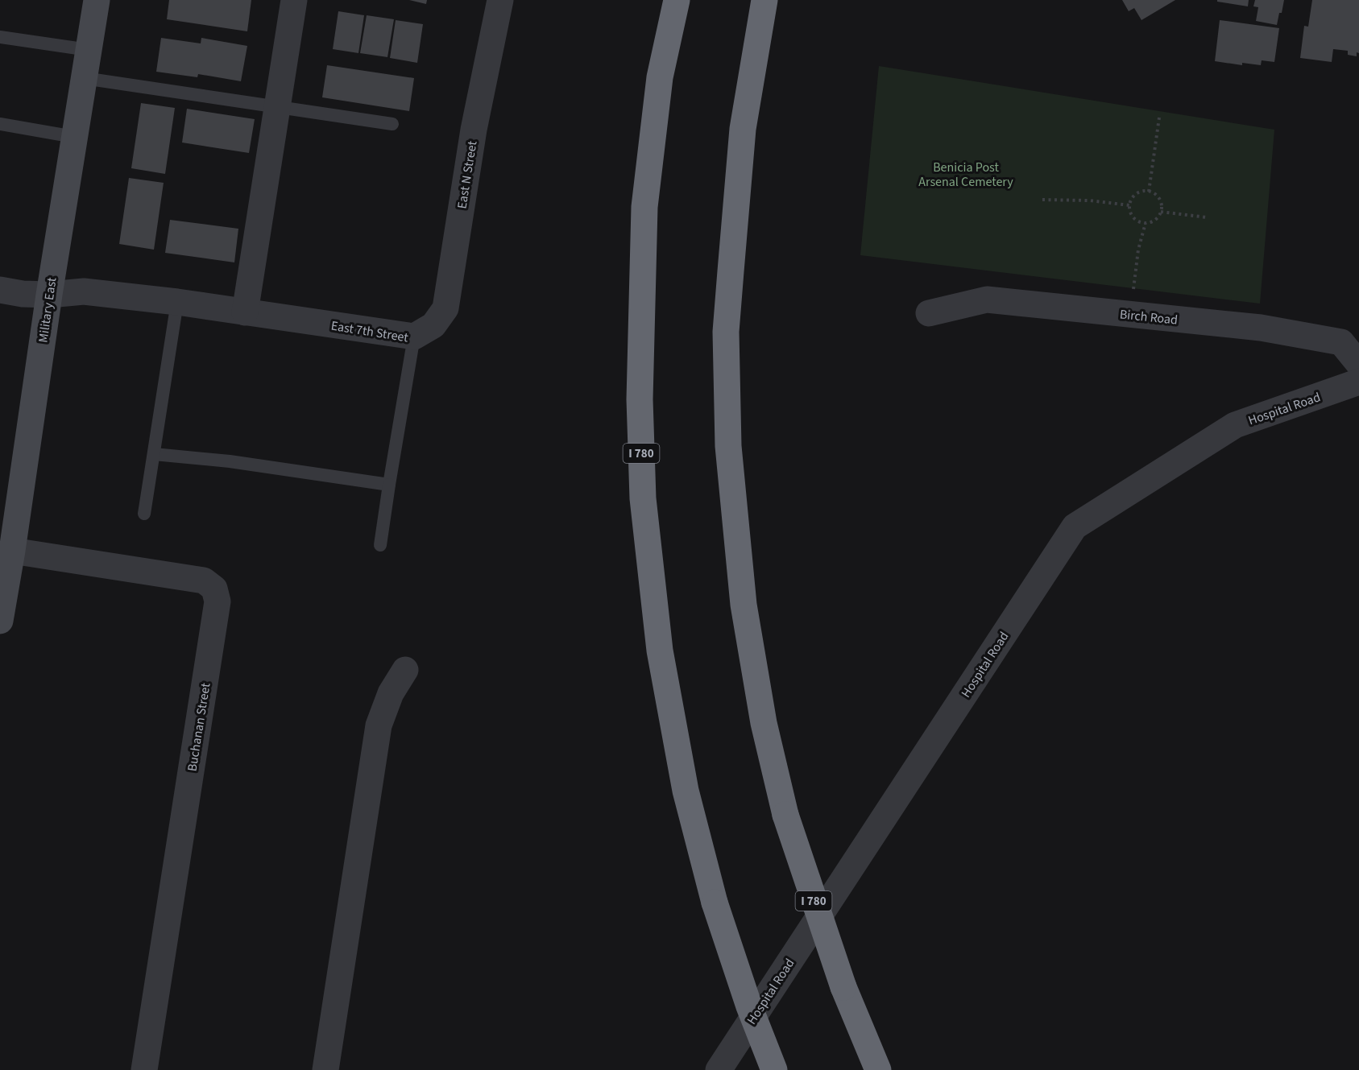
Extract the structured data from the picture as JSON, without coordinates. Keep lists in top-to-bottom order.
{
  "streets": {
    "highway": ["I 780"],
    "main road": ["Military East"],
    "street": [
      "East N Street",
      "Birch Road",
      "East 7th Street",
      "Hospital Road",
      "Buchanan Street"
    ]
  },
  "crossings": [
    ["East N Street", "East 7th Street"],
    ["Military East", "East 7th Street"],
    ["Military East", "Buchanan Street"]
  ],
  "parks": ["Benicia Post Arsenal Cemetery"]
}
